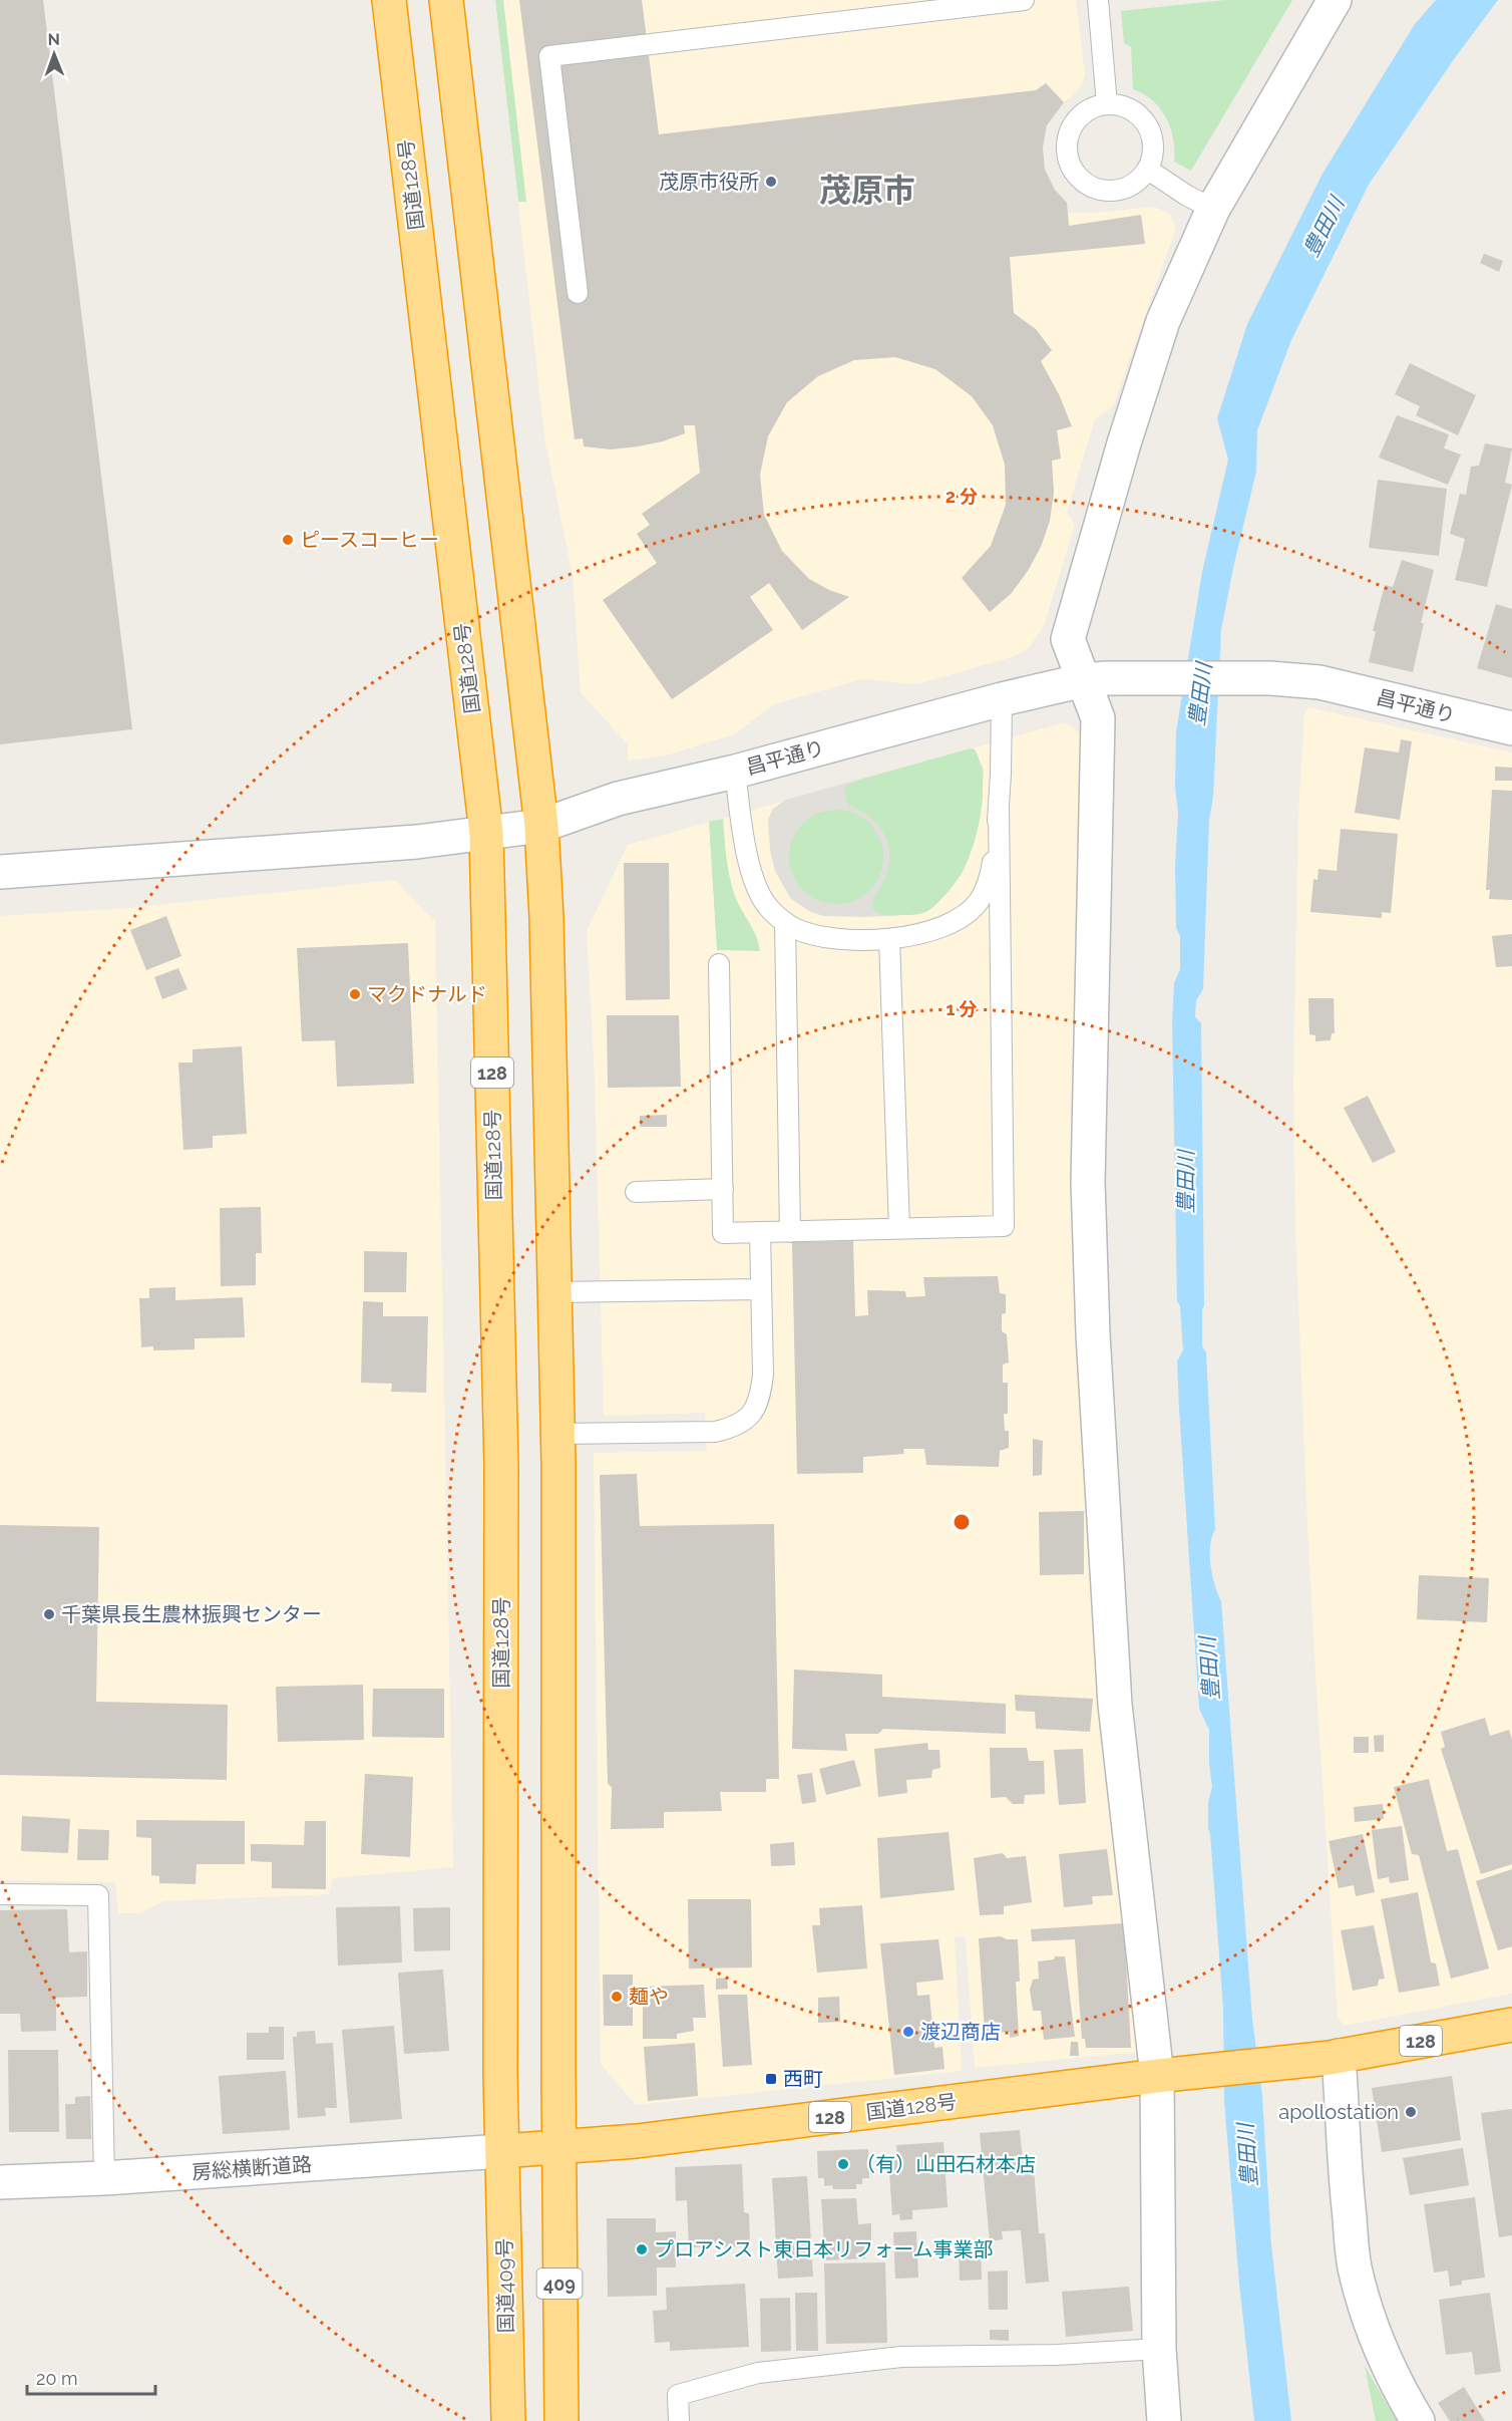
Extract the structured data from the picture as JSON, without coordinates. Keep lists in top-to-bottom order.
{
  "streets": {
    "highway": [
      "国道128号",
      "128",
      "409",
      "国道409号"
    ],
    "street": ["昌平通り", "房総横断道路"]
  },
  "crossings": [
    ["国道128号", "昌平通り"],
    ["国道128号", "房総横断道路"],
    ["国道128号", "409"],
    ["国道128号", "国道409号"],
    ["房総横断道路", "国道409号"]
  ],
  "districts": ["茂原市"],
  "water": ["豊田川"],
  "places": {
    "other": [
      "茂原市役所",
      "ピースコーヒー",
      "マクドナルド",
      "千葉県長生農林振興センター",
      "麺や",
      "渡辺商店",
      "apollostation",
      "（有）山田石材本店",
      "プロアシスト東日本リフォーム事業部"
    ],
    "transit": ["西町"]
  },
  "scale_bar": "20 m",
  "north": "top",
  "rings": ["2 分", "1 分"]
}
